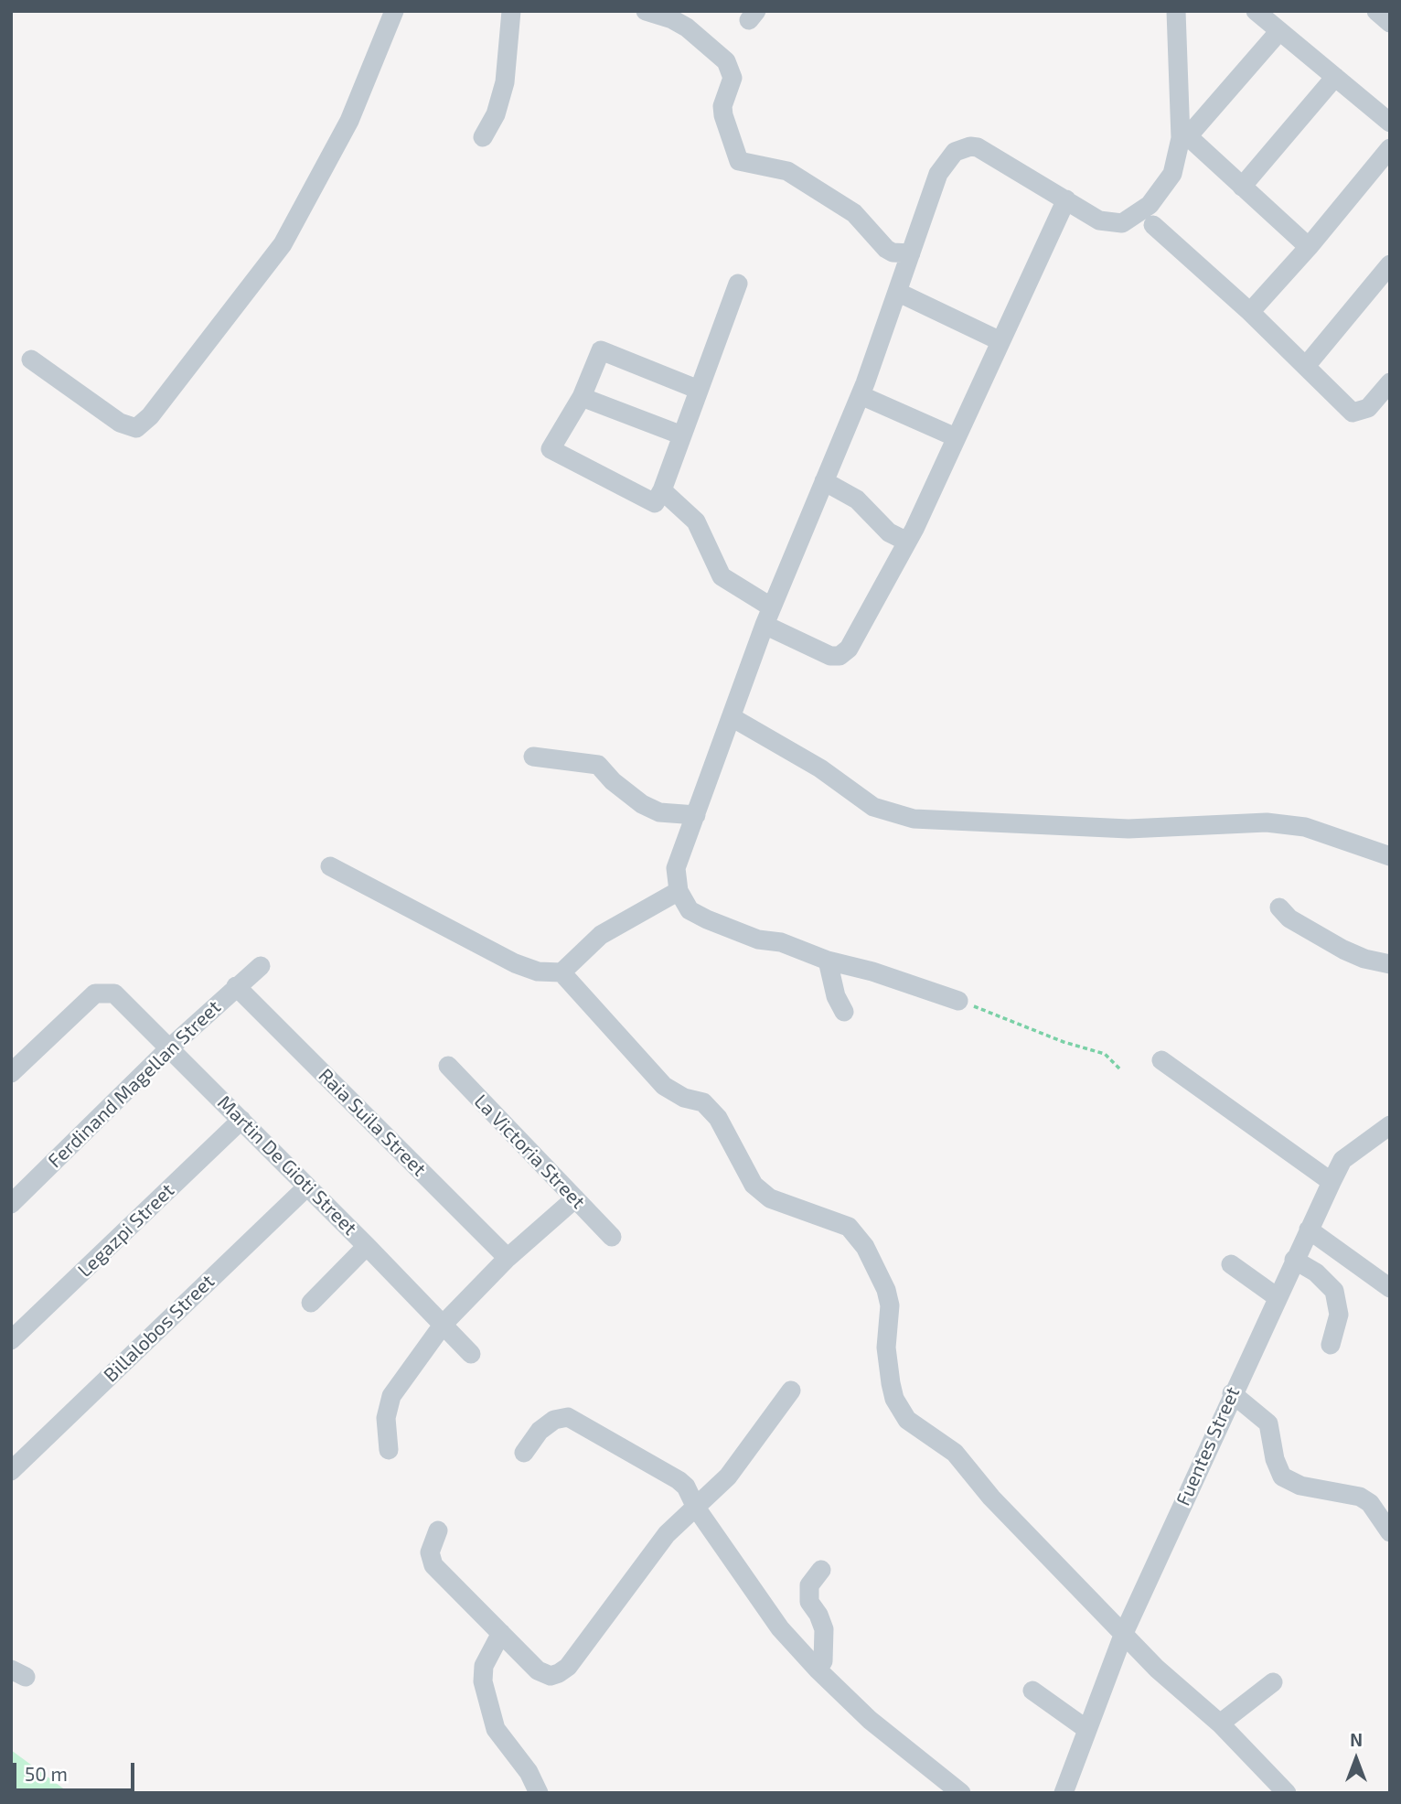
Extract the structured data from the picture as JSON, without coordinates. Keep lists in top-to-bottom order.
{
  "streets": {
    "street": [
      "Ferdinand Magellan Street",
      "Raia Suila Street",
      "La Victoria Street",
      "Martin De Gioti Street",
      "Legazpi Street",
      "Billalobos Street",
      "Fuentes Street"
    ]
  },
  "crossings": [
    ["Ferdinand Magellan Street", "Raia Suila Street"],
    ["Ferdinand Magellan Street", "Martin De Gioti Street"],
    ["Martin De Gioti Street", "Legazpi Street"],
    ["Martin De Gioti Street", "Billalobos Street"]
  ],
  "scale_bar": "50 m",
  "north": "top"
}
